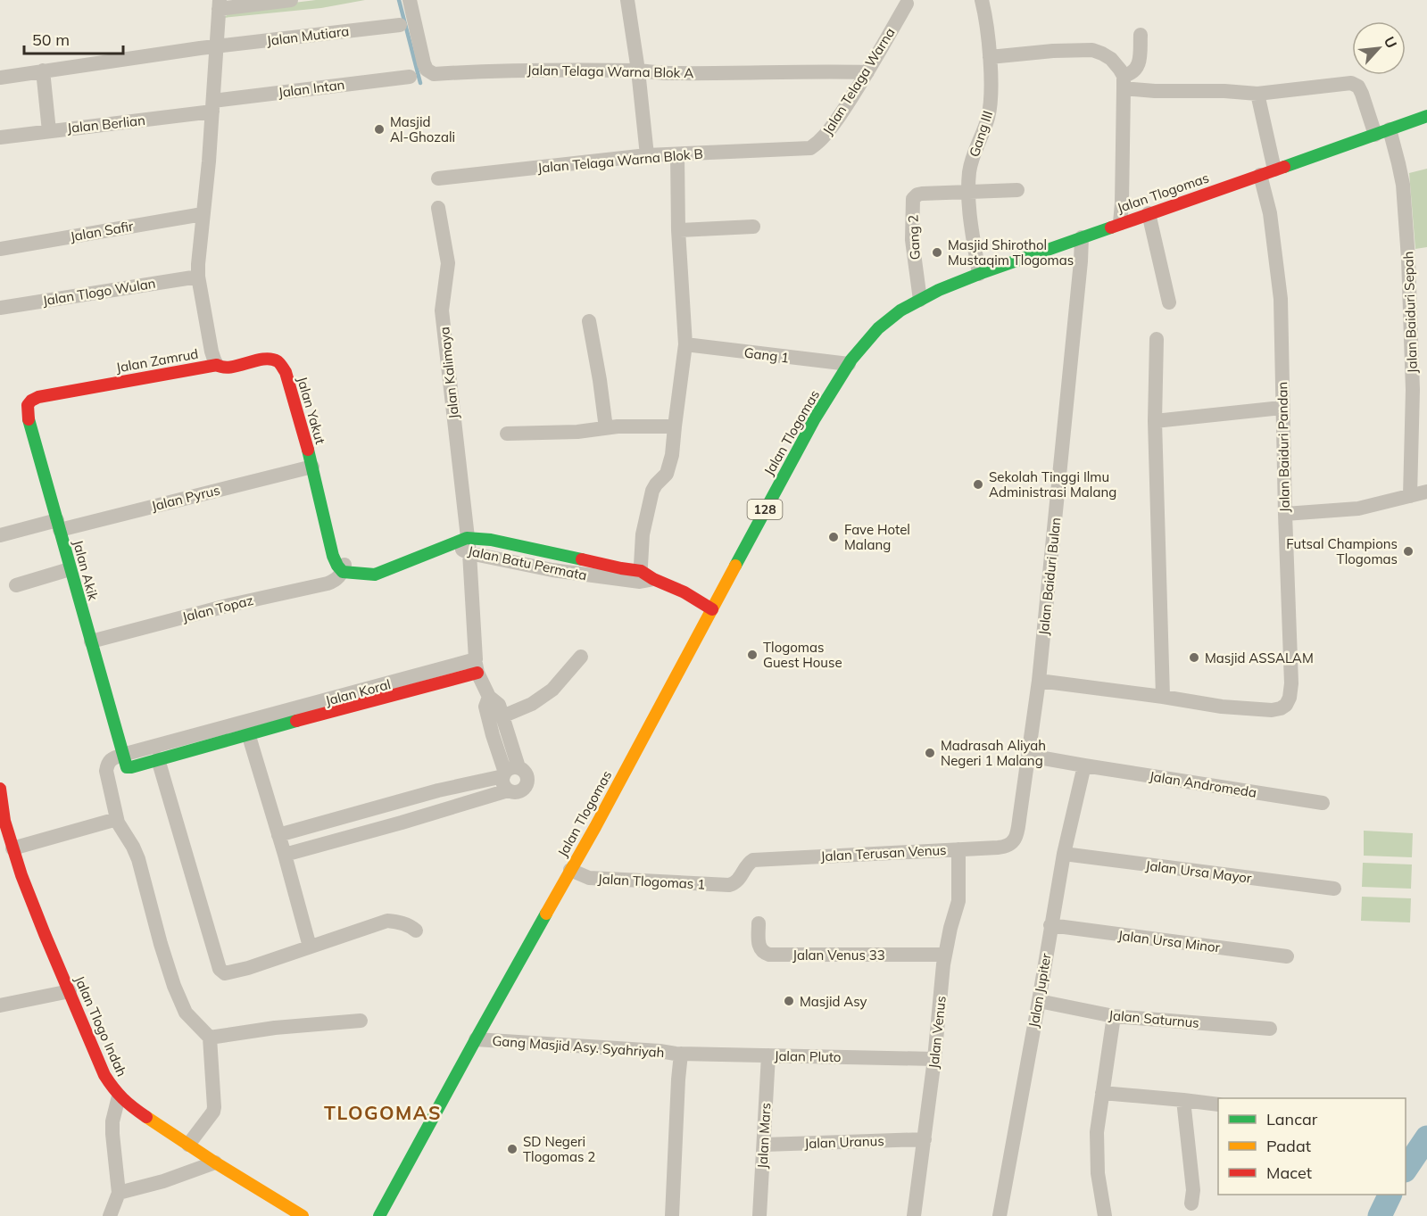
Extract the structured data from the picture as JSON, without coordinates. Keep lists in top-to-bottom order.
{
  "streets": {
    "street": [
      "Jalan Mutiara",
      "Jalan Telaga Warna Blok A",
      "Jalan Telaga Warna",
      "Jalan Intan",
      "Jalan Berlian",
      "Gang III",
      "Jalan Telaga Warna Blok B",
      "Jalan Tlogomas",
      "Jalan Safir",
      "Gang 2",
      "Jalan Tlogo Wulan",
      "Jalan Baiduri Sepah",
      "Gang 1",
      "Jalan Zamrud",
      "Jalan Kalimaya",
      "Jalan Yakut",
      "Jalan Baiduri Pandan",
      "Jalan Pyrus",
      "128",
      "Jalan Batu Permata",
      "Jalan Akik",
      "Jalan Baiduri Bulan",
      "Jalan Topaz",
      "Jalan Koral",
      "Jalan Andromeda",
      "Jalan Terusan Venus",
      "Jalan Ursa Mayor",
      "Jalan Tlogomas 1",
      "Jalan Ursa Minor",
      "Jalan Venus 33",
      "Jalan Jupiter",
      "Jalan Saturnus",
      "Jalan Tlogo Indah",
      "Jalan Venus",
      "Gang Masjid Asy. Syahriyah",
      "Jalan Pluto",
      "Jalan Mars",
      "Jalan Uranus"
    ]
  },
  "crossings": [
    ["Jalan Telaga Warna Blok A", "Jalan Telaga Warna"],
    ["Jalan Telaga Warna", "Jalan Telaga Warna Blok B"],
    ["Jalan Intan", "Jalan Berlian"],
    ["Gang III", "Jalan Tlogomas"],
    ["Gang III", "Gang 2"],
    ["Jalan Tlogomas", "Gang 2"],
    ["Jalan Tlogomas", "Jalan Baiduri Sepah"],
    ["Jalan Tlogomas", "Gang 1"],
    ["Jalan Tlogomas", "Jalan Baiduri Pandan"],
    ["Jalan Tlogomas", "Jalan Batu Permata"],
    ["Jalan Tlogomas", "Jalan Baiduri Bulan"],
    ["Jalan Tlogomas", "Jalan Tlogomas 1"],
    ["Jalan Tlogomas", "Gang Masjid Asy. Syahriyah"],
    ["Jalan Zamrud", "Jalan Yakut"],
    ["Jalan Zamrud", "Jalan Akik"],
    ["Jalan Kalimaya", "Jalan Batu Permata"],
    ["Jalan Yakut", "Jalan Pyrus"],
    ["Jalan Pyrus", "Jalan Akik"],
    ["Jalan Batu Permata", "Jalan Topaz"],
    ["Jalan Akik", "Jalan Topaz"],
    ["Jalan Akik", "Jalan Koral"],
    ["Jalan Baiduri Bulan", "Jalan Terusan Venus"],
    ["Jalan Andromeda", "Jalan Jupiter"],
    ["Jalan Terusan Venus", "Jalan Tlogomas 1"],
    ["Jalan Terusan Venus", "Jalan Venus"],
    ["Jalan Ursa Mayor", "Jalan Jupiter"],
    ["Jalan Ursa Minor", "Jalan Jupiter"],
    ["Jalan Venus 33", "Jalan Venus"],
    ["Jalan Jupiter", "Jalan Saturnus"],
    ["Jalan Venus", "Jalan Pluto"],
    ["Jalan Venus", "Jalan Uranus"],
    ["Gang Masjid Asy. Syahriyah", "Jalan Pluto"],
    ["Jalan Pluto", "Jalan Mars"],
    ["Jalan Mars", "Jalan Uranus"]
  ],
  "districts": ["TLOGOMAS"],
  "places": [
    "Masjid Al-Ghozali",
    "Masjid Shirothol Mustaqim Tlogomas",
    "Sekolah Tinggi Ilmu Administrasi Malang",
    "Fave Hotel Malang",
    "Futsal Champions Tlogomas",
    "Tlogomas Guest House",
    "Masjid ASSALAM",
    "Madrasah Aliyah Negeri 1 Malang",
    "Masjid Asy",
    "SD Negeri Tlogomas 2"
  ],
  "legend": ["Lancar", "Padat", "Macet"],
  "scale_bar": "50 m",
  "north": "top right"
}
